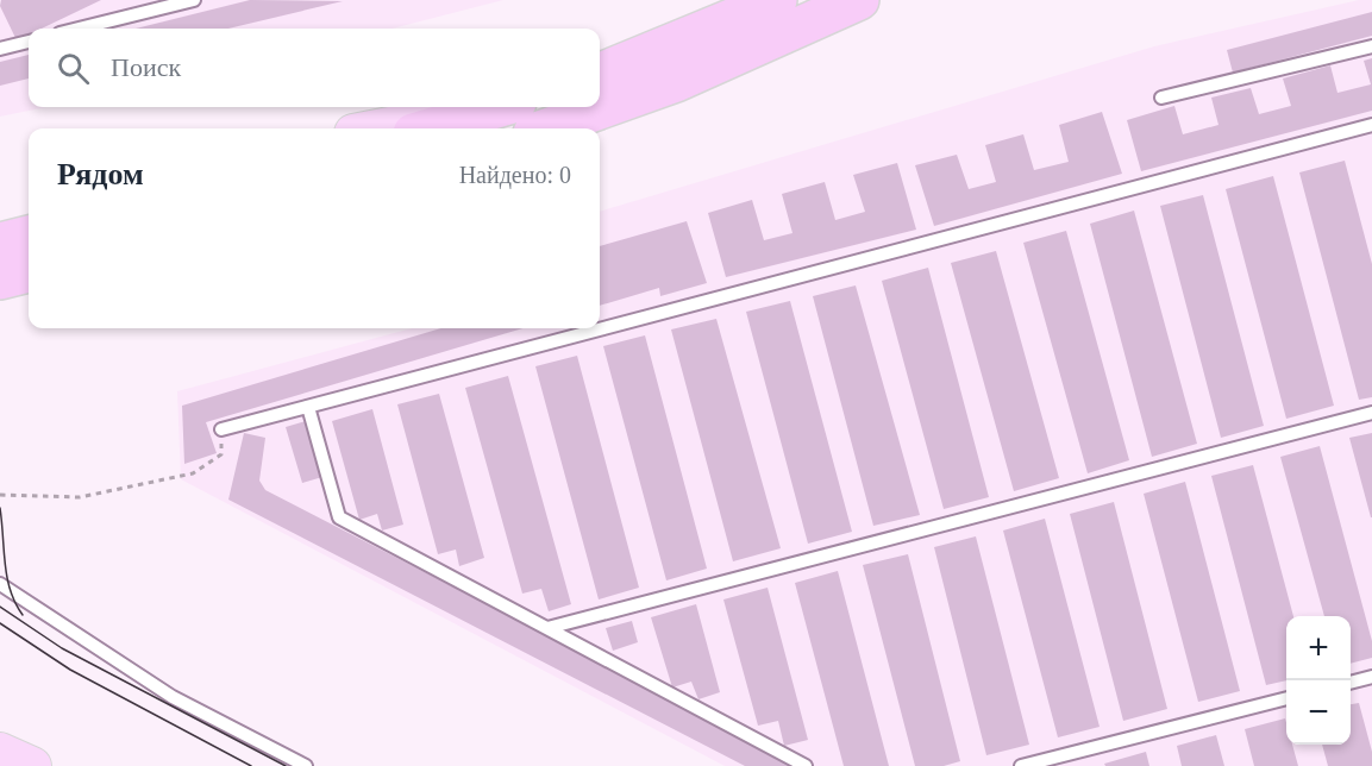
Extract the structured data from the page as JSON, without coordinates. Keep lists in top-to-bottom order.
{
  "page": {
    "search": "Поиск",
    "heading": ["Рядом", "Найдено: 0"],
    "map_buttons": ["+", "−"]
  }
}
